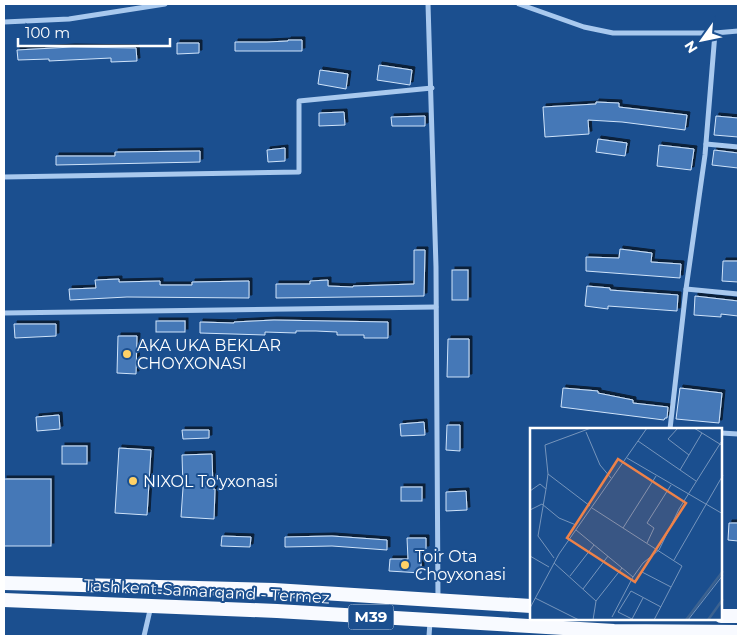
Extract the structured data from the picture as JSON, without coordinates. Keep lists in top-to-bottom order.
{
  "streets": {
    "highway": ["Tashkent-Samarqand - Termez", "M39"]
  },
  "places": ["AKA UKA BEKLAR CHOYXONASI", "NIXOL To'yxonasi", "Toir Ota Choyxonasi"],
  "scale_bar": "100 m",
  "north": "bottom left"
}
